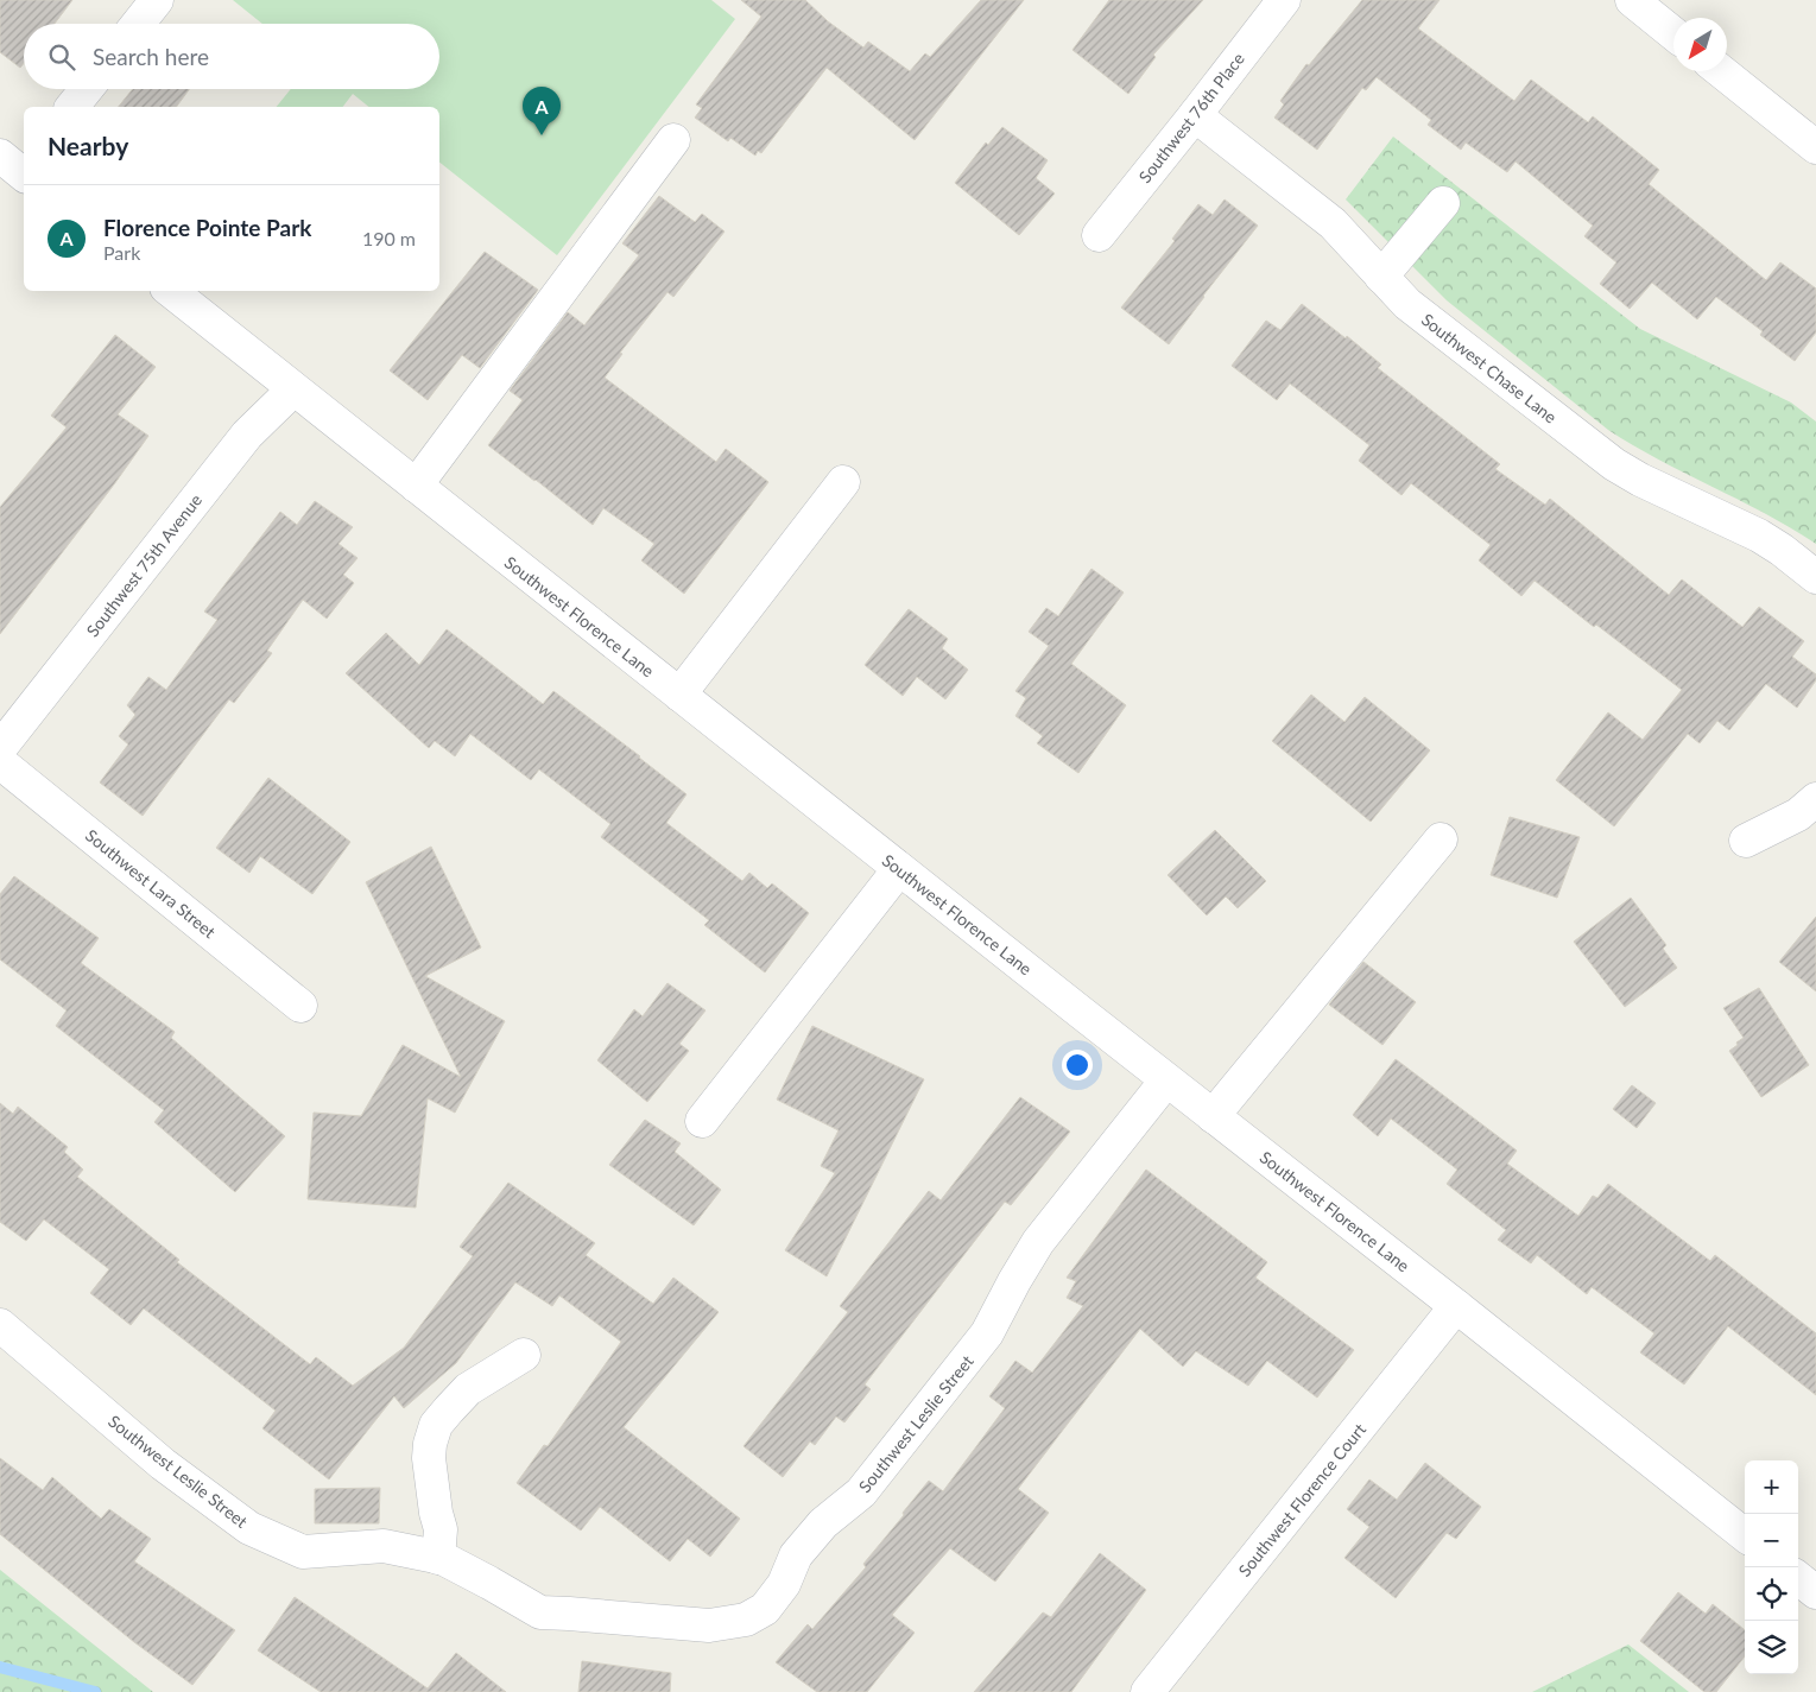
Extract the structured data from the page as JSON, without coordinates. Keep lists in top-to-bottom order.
{
  "streets": {
    "street": [
      "Southwest 76th Place",
      "Southwest Chase Lane",
      "Southwest 75th Avenue",
      "Southwest Florence Lane",
      "Southwest Lara Street",
      "Southwest Leslie Street",
      "Southwest Florence Court"
    ]
  },
  "crossings": [
    ["Southwest 76th Place", "Southwest Chase Lane"],
    ["Southwest 75th Avenue", "Southwest Florence Lane"],
    ["Southwest Florence Lane", "Southwest Leslie Street"],
    ["Southwest Florence Lane", "Southwest Florence Court"]
  ],
  "north": "bottom left",
  "page": {
    "search": "Search here",
    "pins": "A",
    "heading": "Nearby",
    "list": [
      {
        "mark": "A",
        "name": "Florence Pointe Park",
        "note": "Park",
        "value": "190 m"
      }
    ],
    "map_buttons": ["+", "−"]
  }
}
